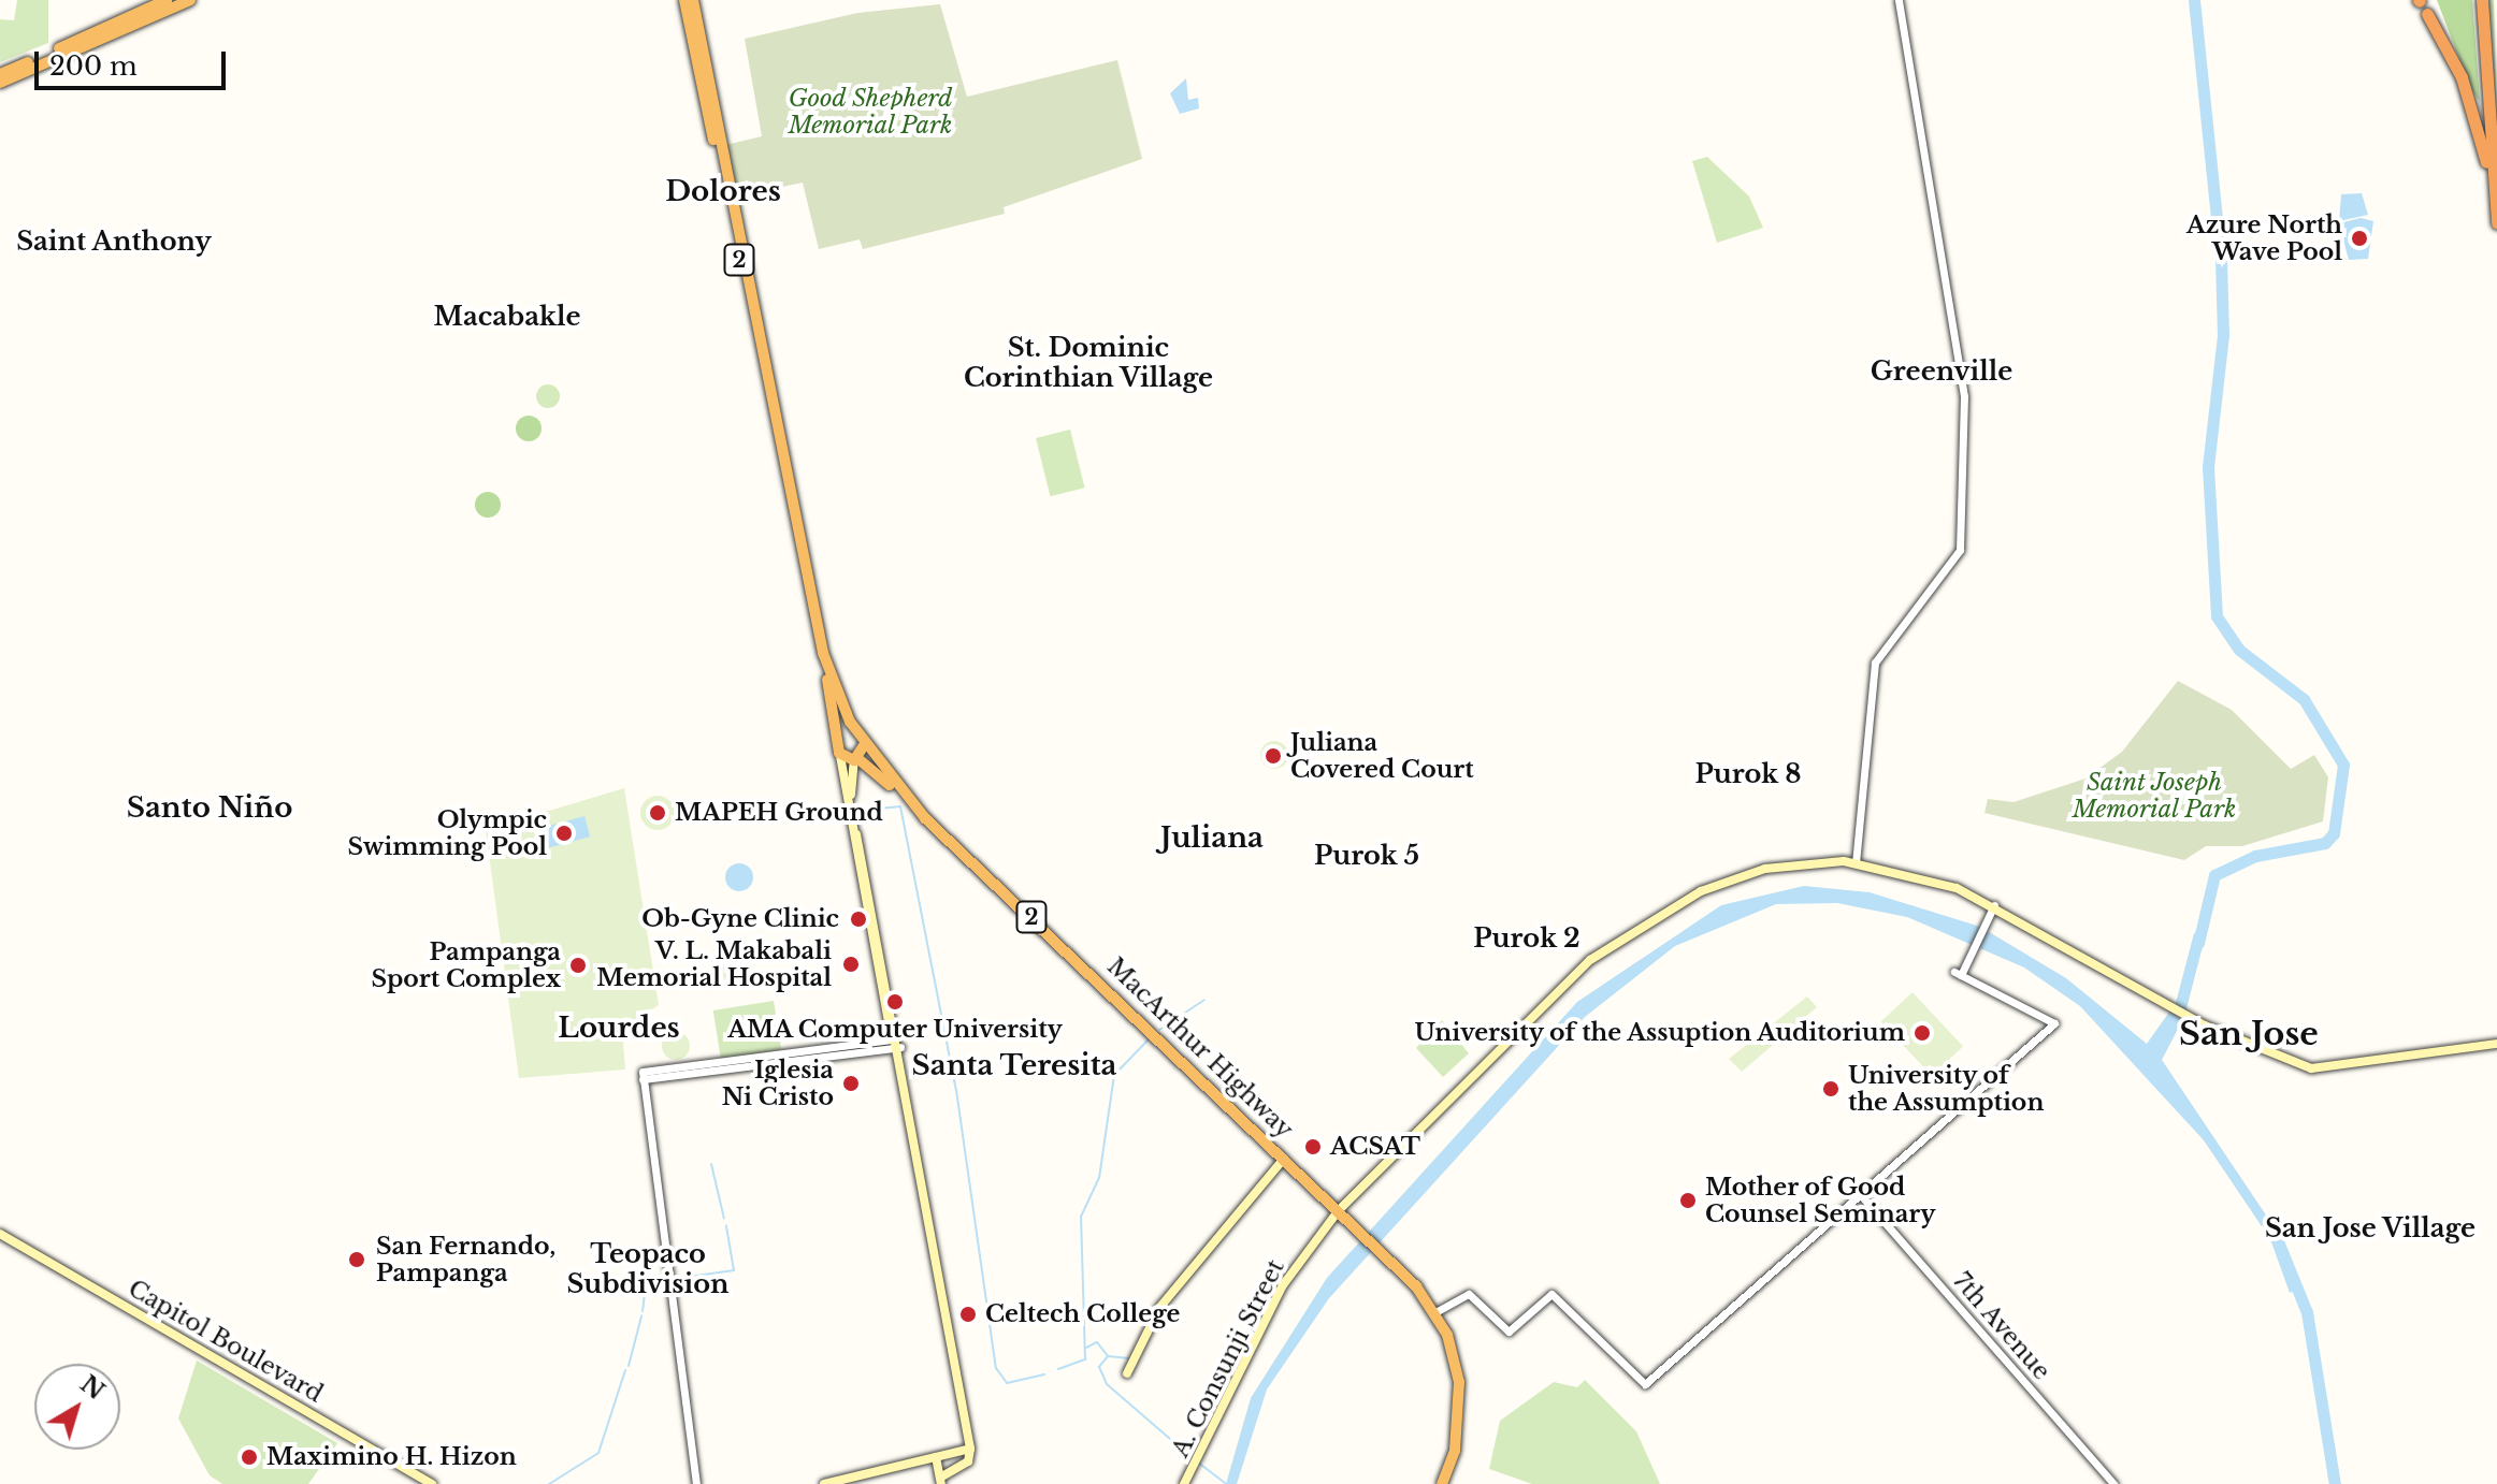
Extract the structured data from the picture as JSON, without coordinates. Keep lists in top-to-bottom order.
{
  "streets": {
    "highway": ["2", "MacArthur Highway"],
    "main road": ["Capitol Boulevard", "A. Consunji Street"],
    "street": ["7th Avenue"]
  },
  "crossings": [
    ["MacArthur Highway", "A. Consunji Street"]
  ],
  "districts": [
    "Dolores",
    "Saint Anthony",
    "Macabakle",
    "St. Dominic Corinthian Village",
    "Greenville",
    "Purok 8",
    "Santo Niño",
    "Juliana",
    "Purok 5",
    "Purok 2",
    "Lourdes",
    "San Jose",
    "Santa Teresita",
    "San Jose Village",
    "Teopaco Subdivision"
  ],
  "parks": ["Good Shepherd Memorial Park", "Saint Joseph Memorial Park"],
  "places": [
    "Azure North Wave Pool",
    "Juliana Covered Court",
    "MAPEH Ground",
    "Olympic Swimming Pool",
    "Ob-Gyne Clinic",
    "V. L. Makabali Memorial Hospital",
    "Pampanga Sport Complex",
    "AMA Computer University",
    "University of the Assuption Auditorium",
    "Iglesia Ni Cristo",
    "University of the Assumption",
    "ACSAT",
    "Mother of Good Counsel Seminary",
    "San Fernando, Pampanga",
    "Celtech College",
    "Maximino H. Hizon"
  ],
  "scale_bar": "200 m",
  "north": "top right"
}
